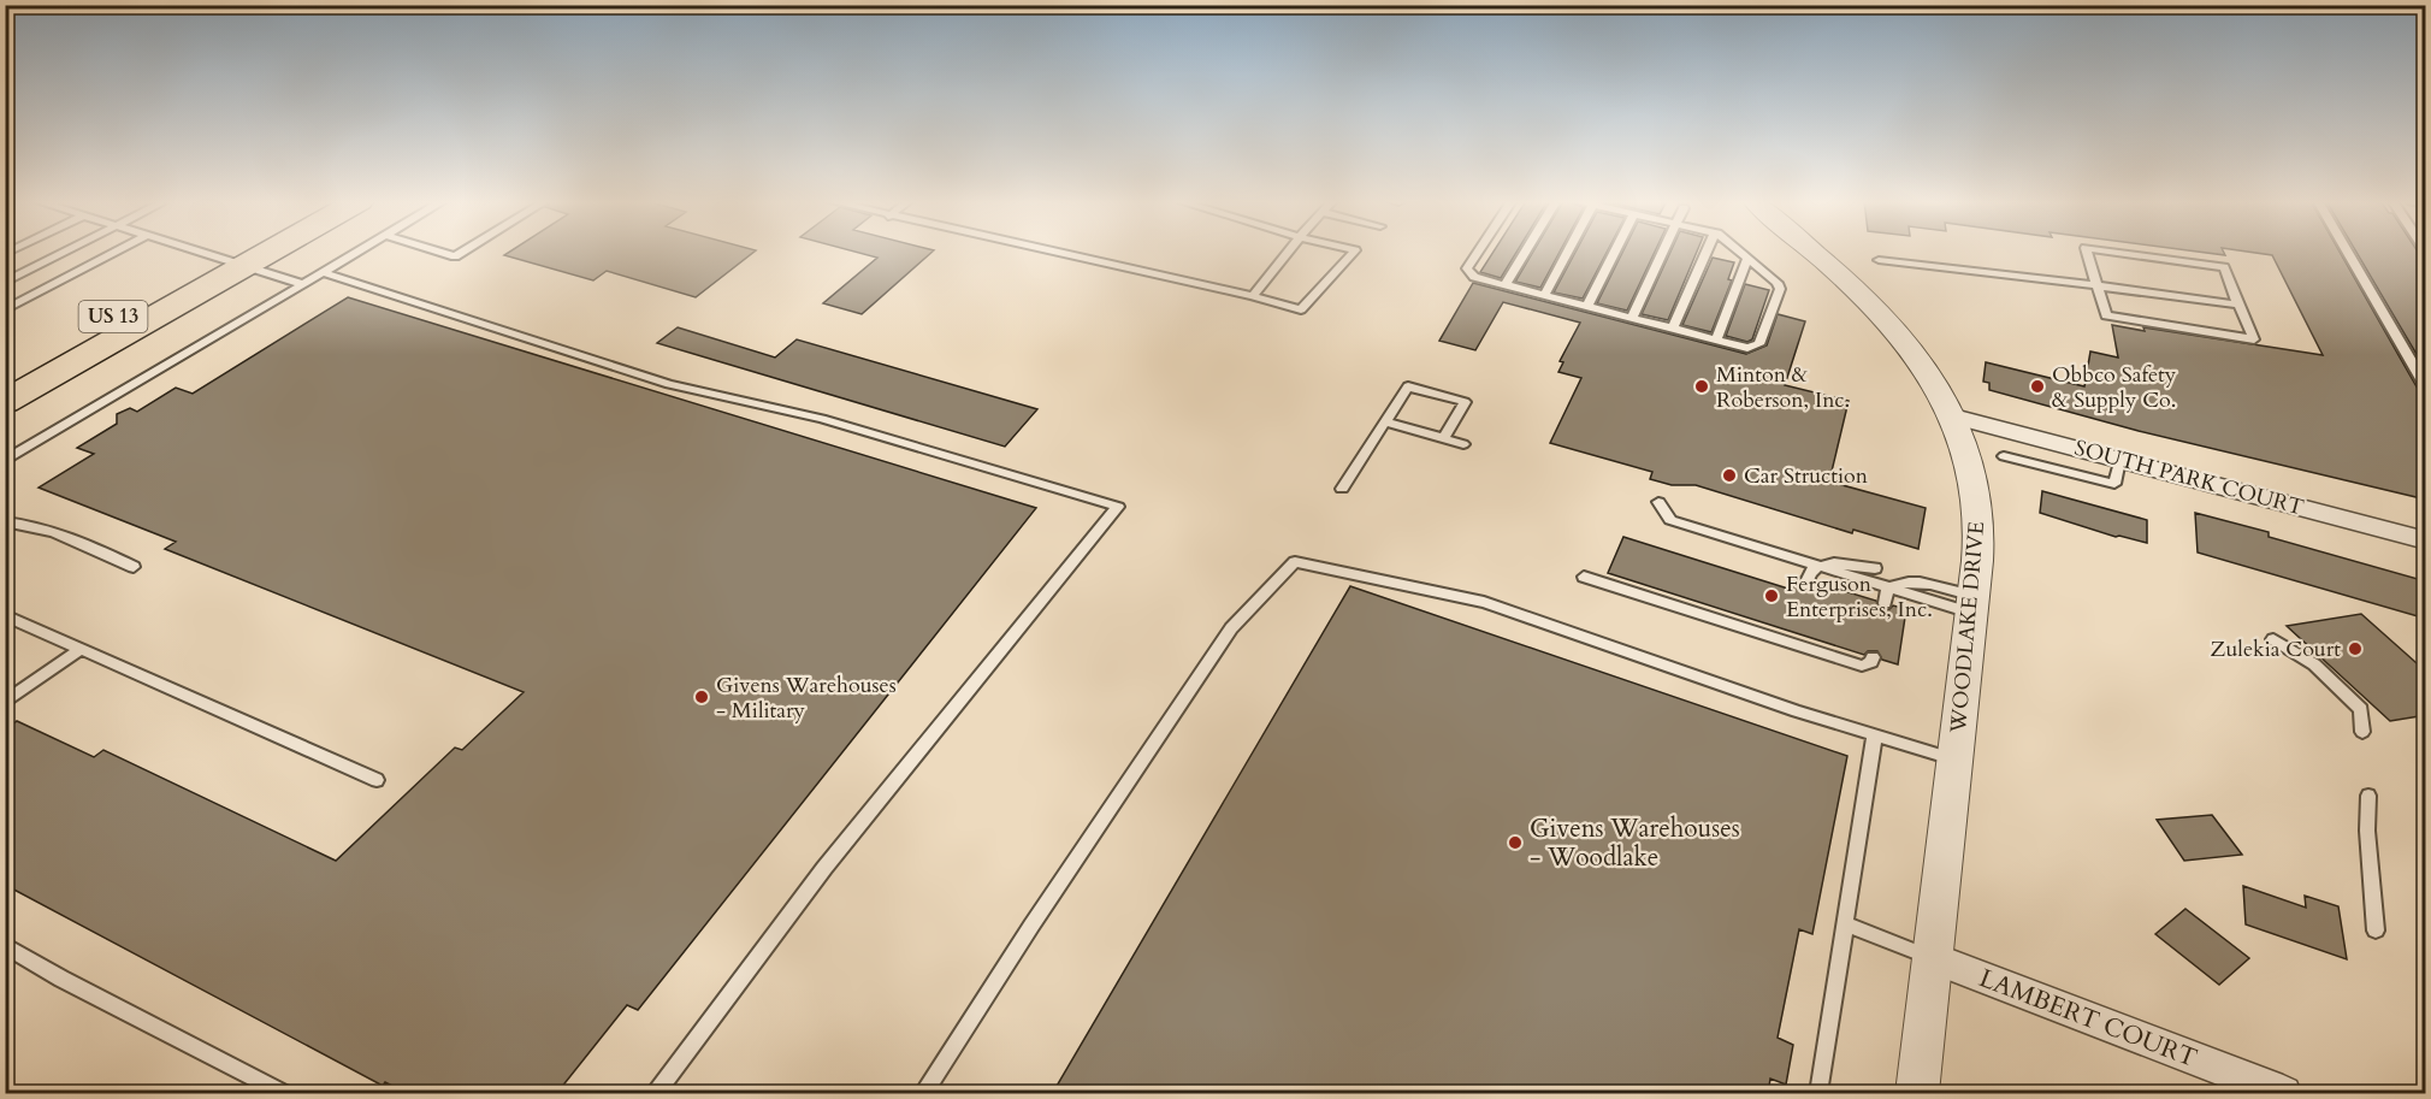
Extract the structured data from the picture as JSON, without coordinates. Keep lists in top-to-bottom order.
{
  "streets": {
    "main road": ["US 13"],
    "street": ["SOUTH PARK COURT", "WOODLAKE DRIVE", "LAMBERT COURT"]
  },
  "crossings": [
    ["SOUTH PARK COURT", "WOODLAKE DRIVE"],
    ["WOODLAKE DRIVE", "LAMBERT COURT"]
  ],
  "places": [
    "Minton & Roberson, Inc.",
    "Obbco Safety & Supply Co.",
    "Car Struction",
    "Ferguson Enterprises, Inc.",
    "Zulekia Court",
    "Givens Warehouses - Military",
    "Givens Warehouses - Woodlake"
  ]
}
